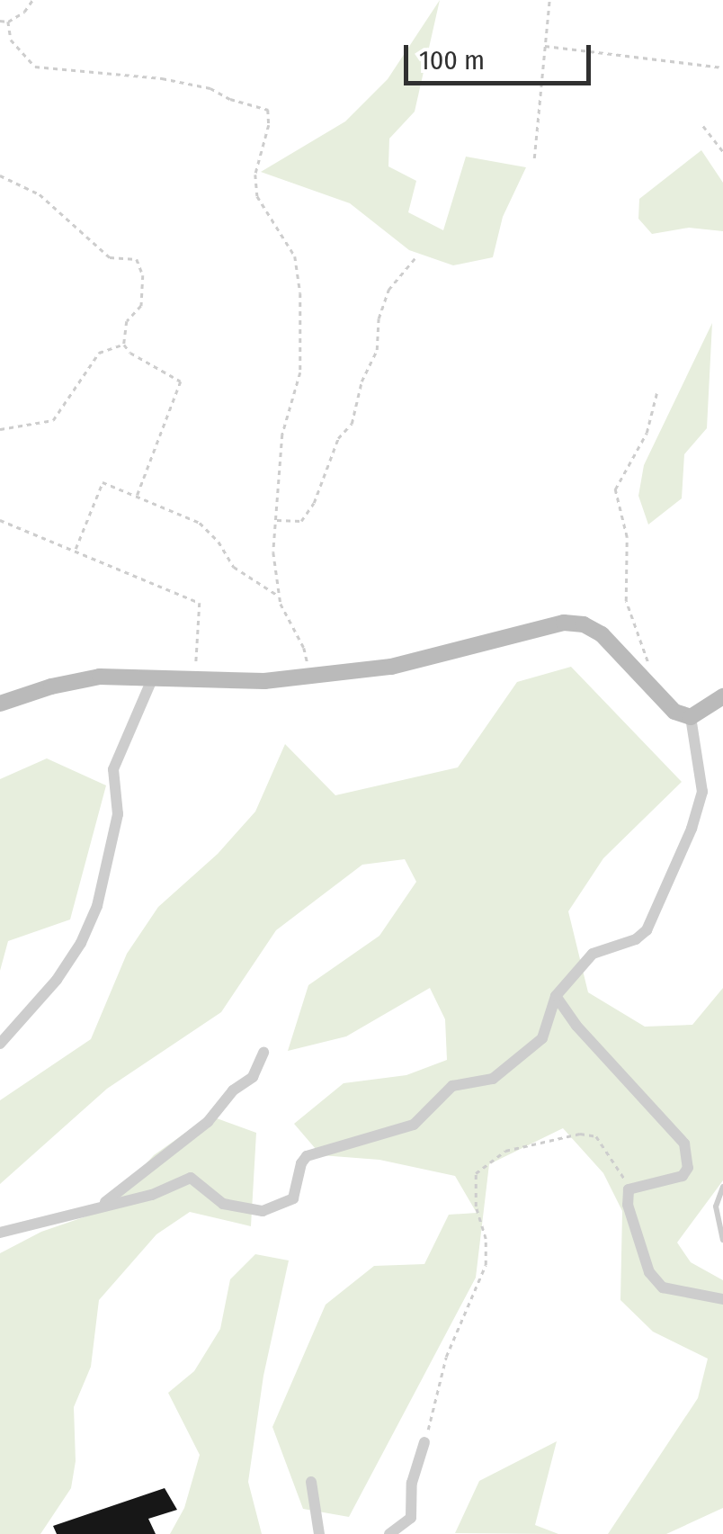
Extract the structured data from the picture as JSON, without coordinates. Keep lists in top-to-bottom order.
{
  "scale_bar": "100 m"
}
